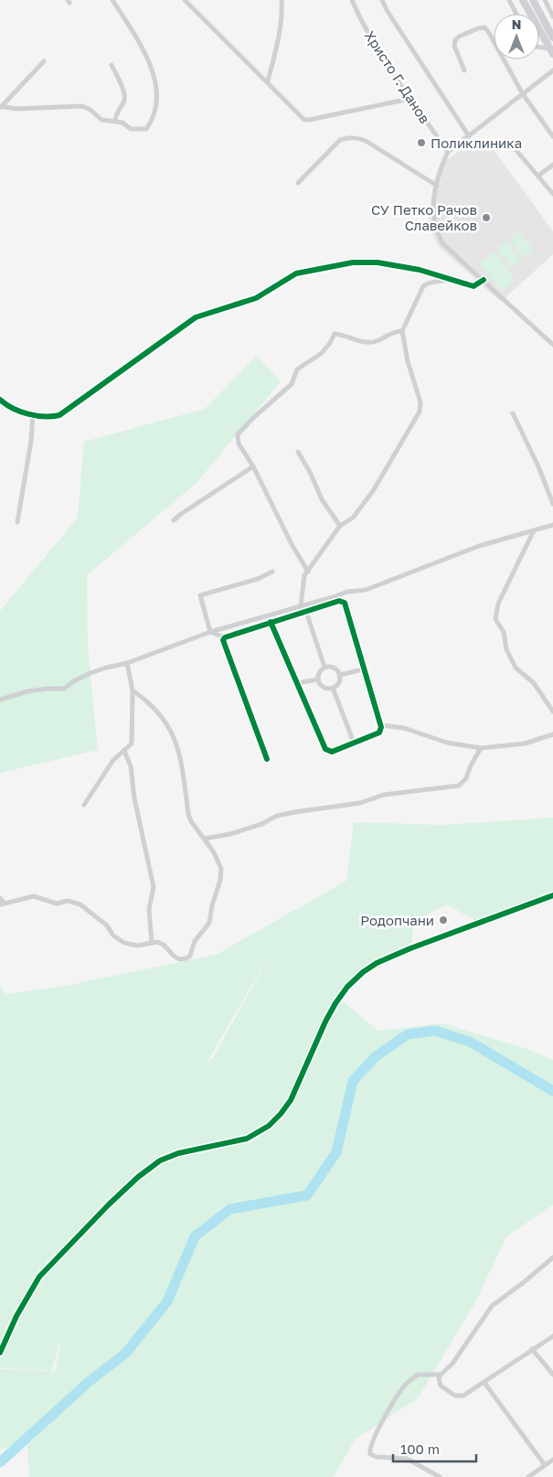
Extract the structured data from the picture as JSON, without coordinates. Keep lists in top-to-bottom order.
{
  "streets": {
    "street": ["Христо Г. Данов"]
  },
  "places": ["Поликлиника", "СУ Петко Рачов Славейков", "Родопчани"],
  "scale_bar": "100 m",
  "north": "top"
}
